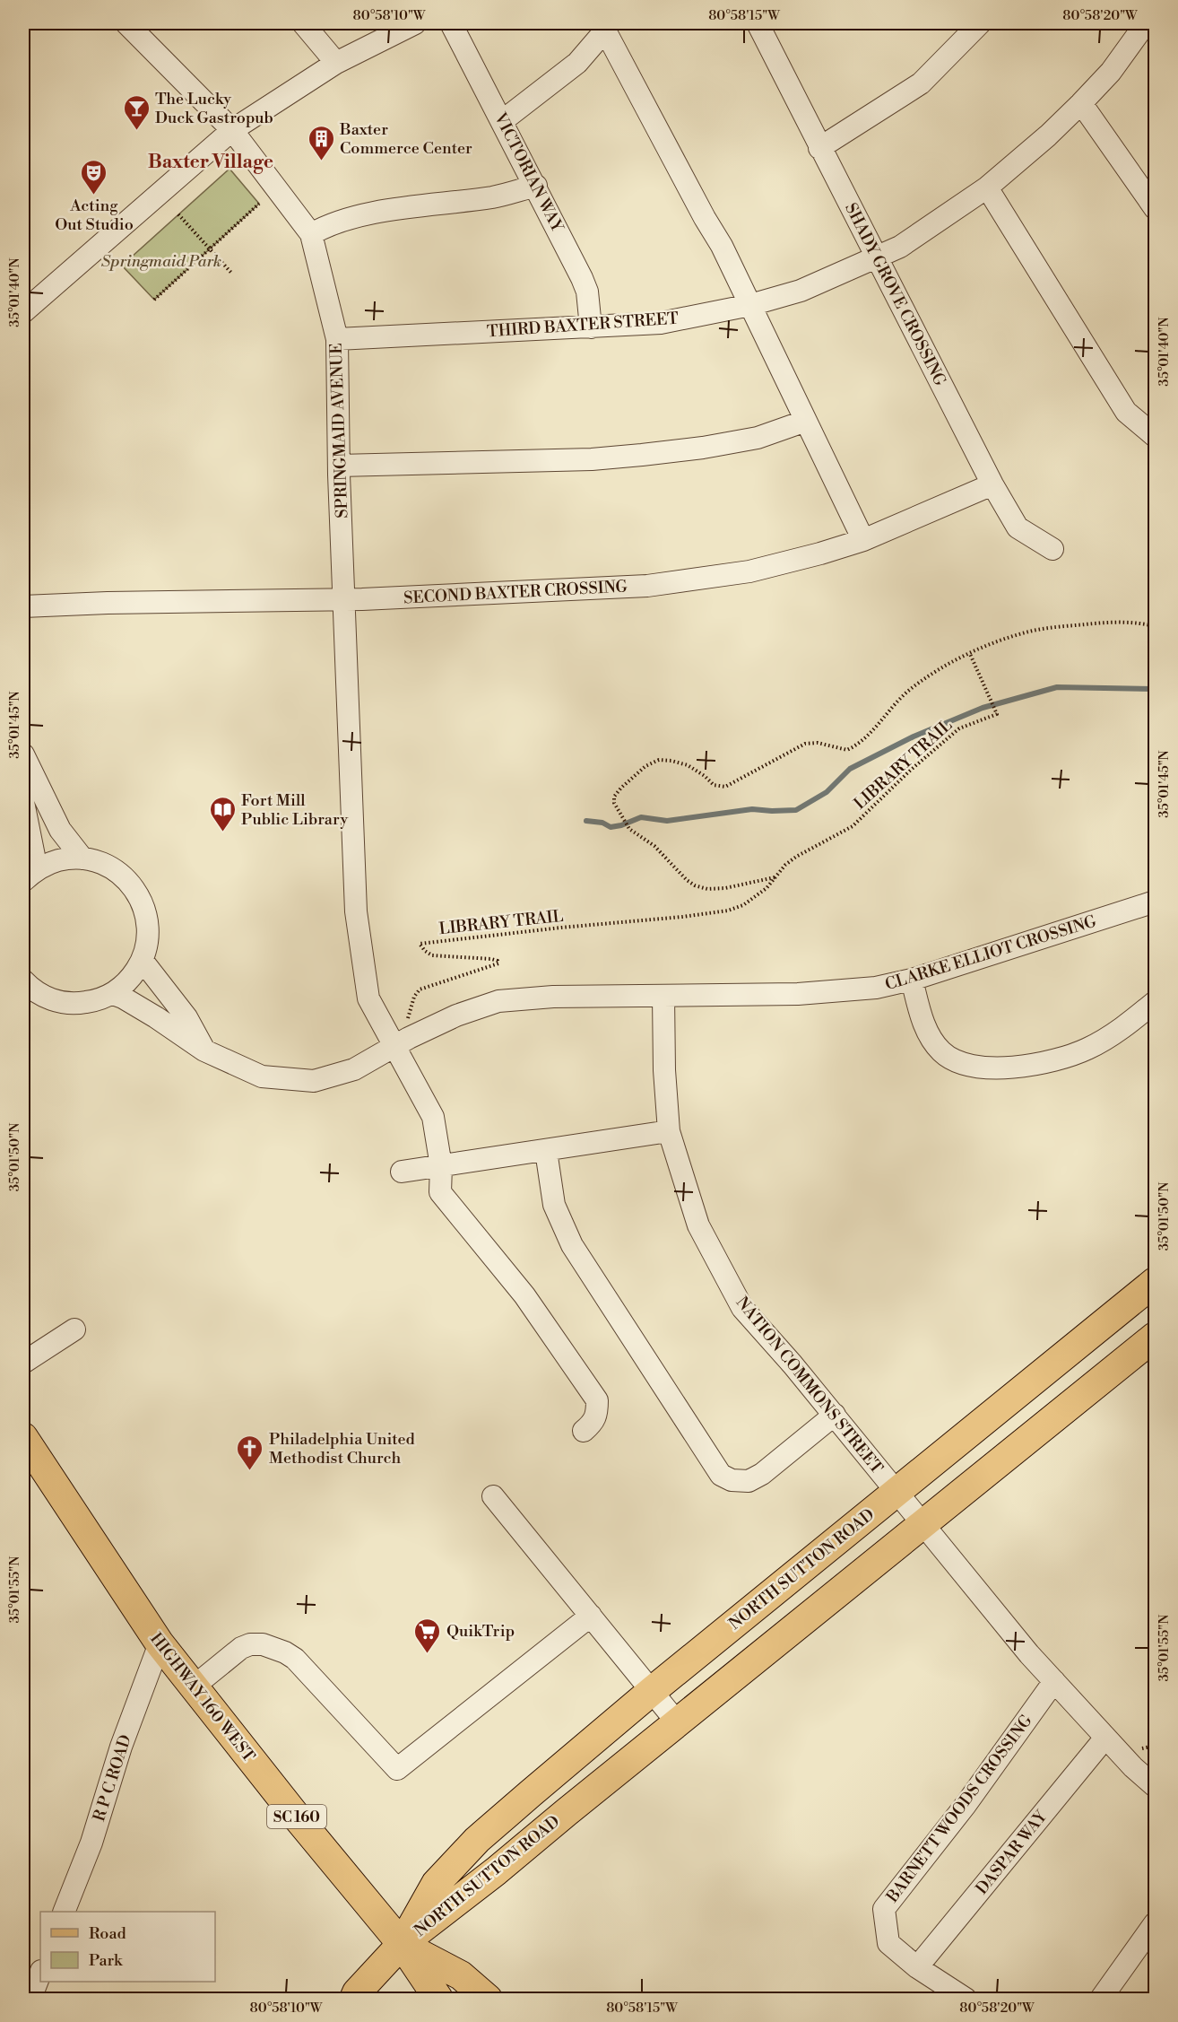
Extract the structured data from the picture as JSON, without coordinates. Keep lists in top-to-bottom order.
{
  "streets": {
    "main road": ["NORTH SUTTON ROAD", "HIGHWAY 160 WEST", "SC 160"],
    "street": [
      "VICTORIAN WAY",
      "SHADY GROVE CROSSING",
      "THIRD BAXTER STREET",
      "SPRINGMAID AVENUE",
      "SECOND BAXTER CROSSING",
      "CLARKE ELLIOT CROSSING",
      "NATION COMMONS STREET",
      "R P C ROAD",
      "BARNETT WOODS CROSSING",
      "DASPAR WAY"
    ],
    "path": ["LIBRARY TRAIL"]
  },
  "crossings": [
    ["VICTORIAN WAY", "THIRD BAXTER STREET"],
    ["SHADY GROVE CROSSING", "THIRD BAXTER STREET"],
    ["SHADY GROVE CROSSING", "SECOND BAXTER CROSSING"],
    ["THIRD BAXTER STREET", "SPRINGMAID AVENUE"],
    ["SPRINGMAID AVENUE", "SECOND BAXTER CROSSING"],
    ["SPRINGMAID AVENUE", "CLARKE ELLIOT CROSSING"],
    ["CLARKE ELLIOT CROSSING", "NATION COMMONS STREET"],
    ["NATION COMMONS STREET", "NORTH SUTTON ROAD"],
    ["NATION COMMONS STREET", "BARNETT WOODS CROSSING"],
    ["NATION COMMONS STREET", "DASPAR WAY"],
    ["NORTH SUTTON ROAD", "HIGHWAY 160 WEST"],
    ["HIGHWAY 160 WEST", "R P C ROAD"],
    ["BARNETT WOODS CROSSING", "DASPAR WAY"]
  ],
  "districts": ["Baxter Village"],
  "parks": ["Springmaid Park"],
  "places": {
    "bar": ["The Lucky Duck Gastropub"],
    "building": ["Baxter Commerce Center"],
    "theatre": ["Acting Out Studio"],
    "library": ["Fort Mill Public Library"],
    "church": ["Philadelphia United Methodist Church"],
    "supermarket": ["QuikTrip"]
  },
  "legend": ["Road", "Park"],
  "coordinates": [
    "80°58'10\"W",
    "80°58'15\"W",
    "80°58'20\"W",
    "35°01'40\"N",
    "35°01'45\"N",
    "35°01'50\"N",
    "35°01'55\"N"
  ]
}
